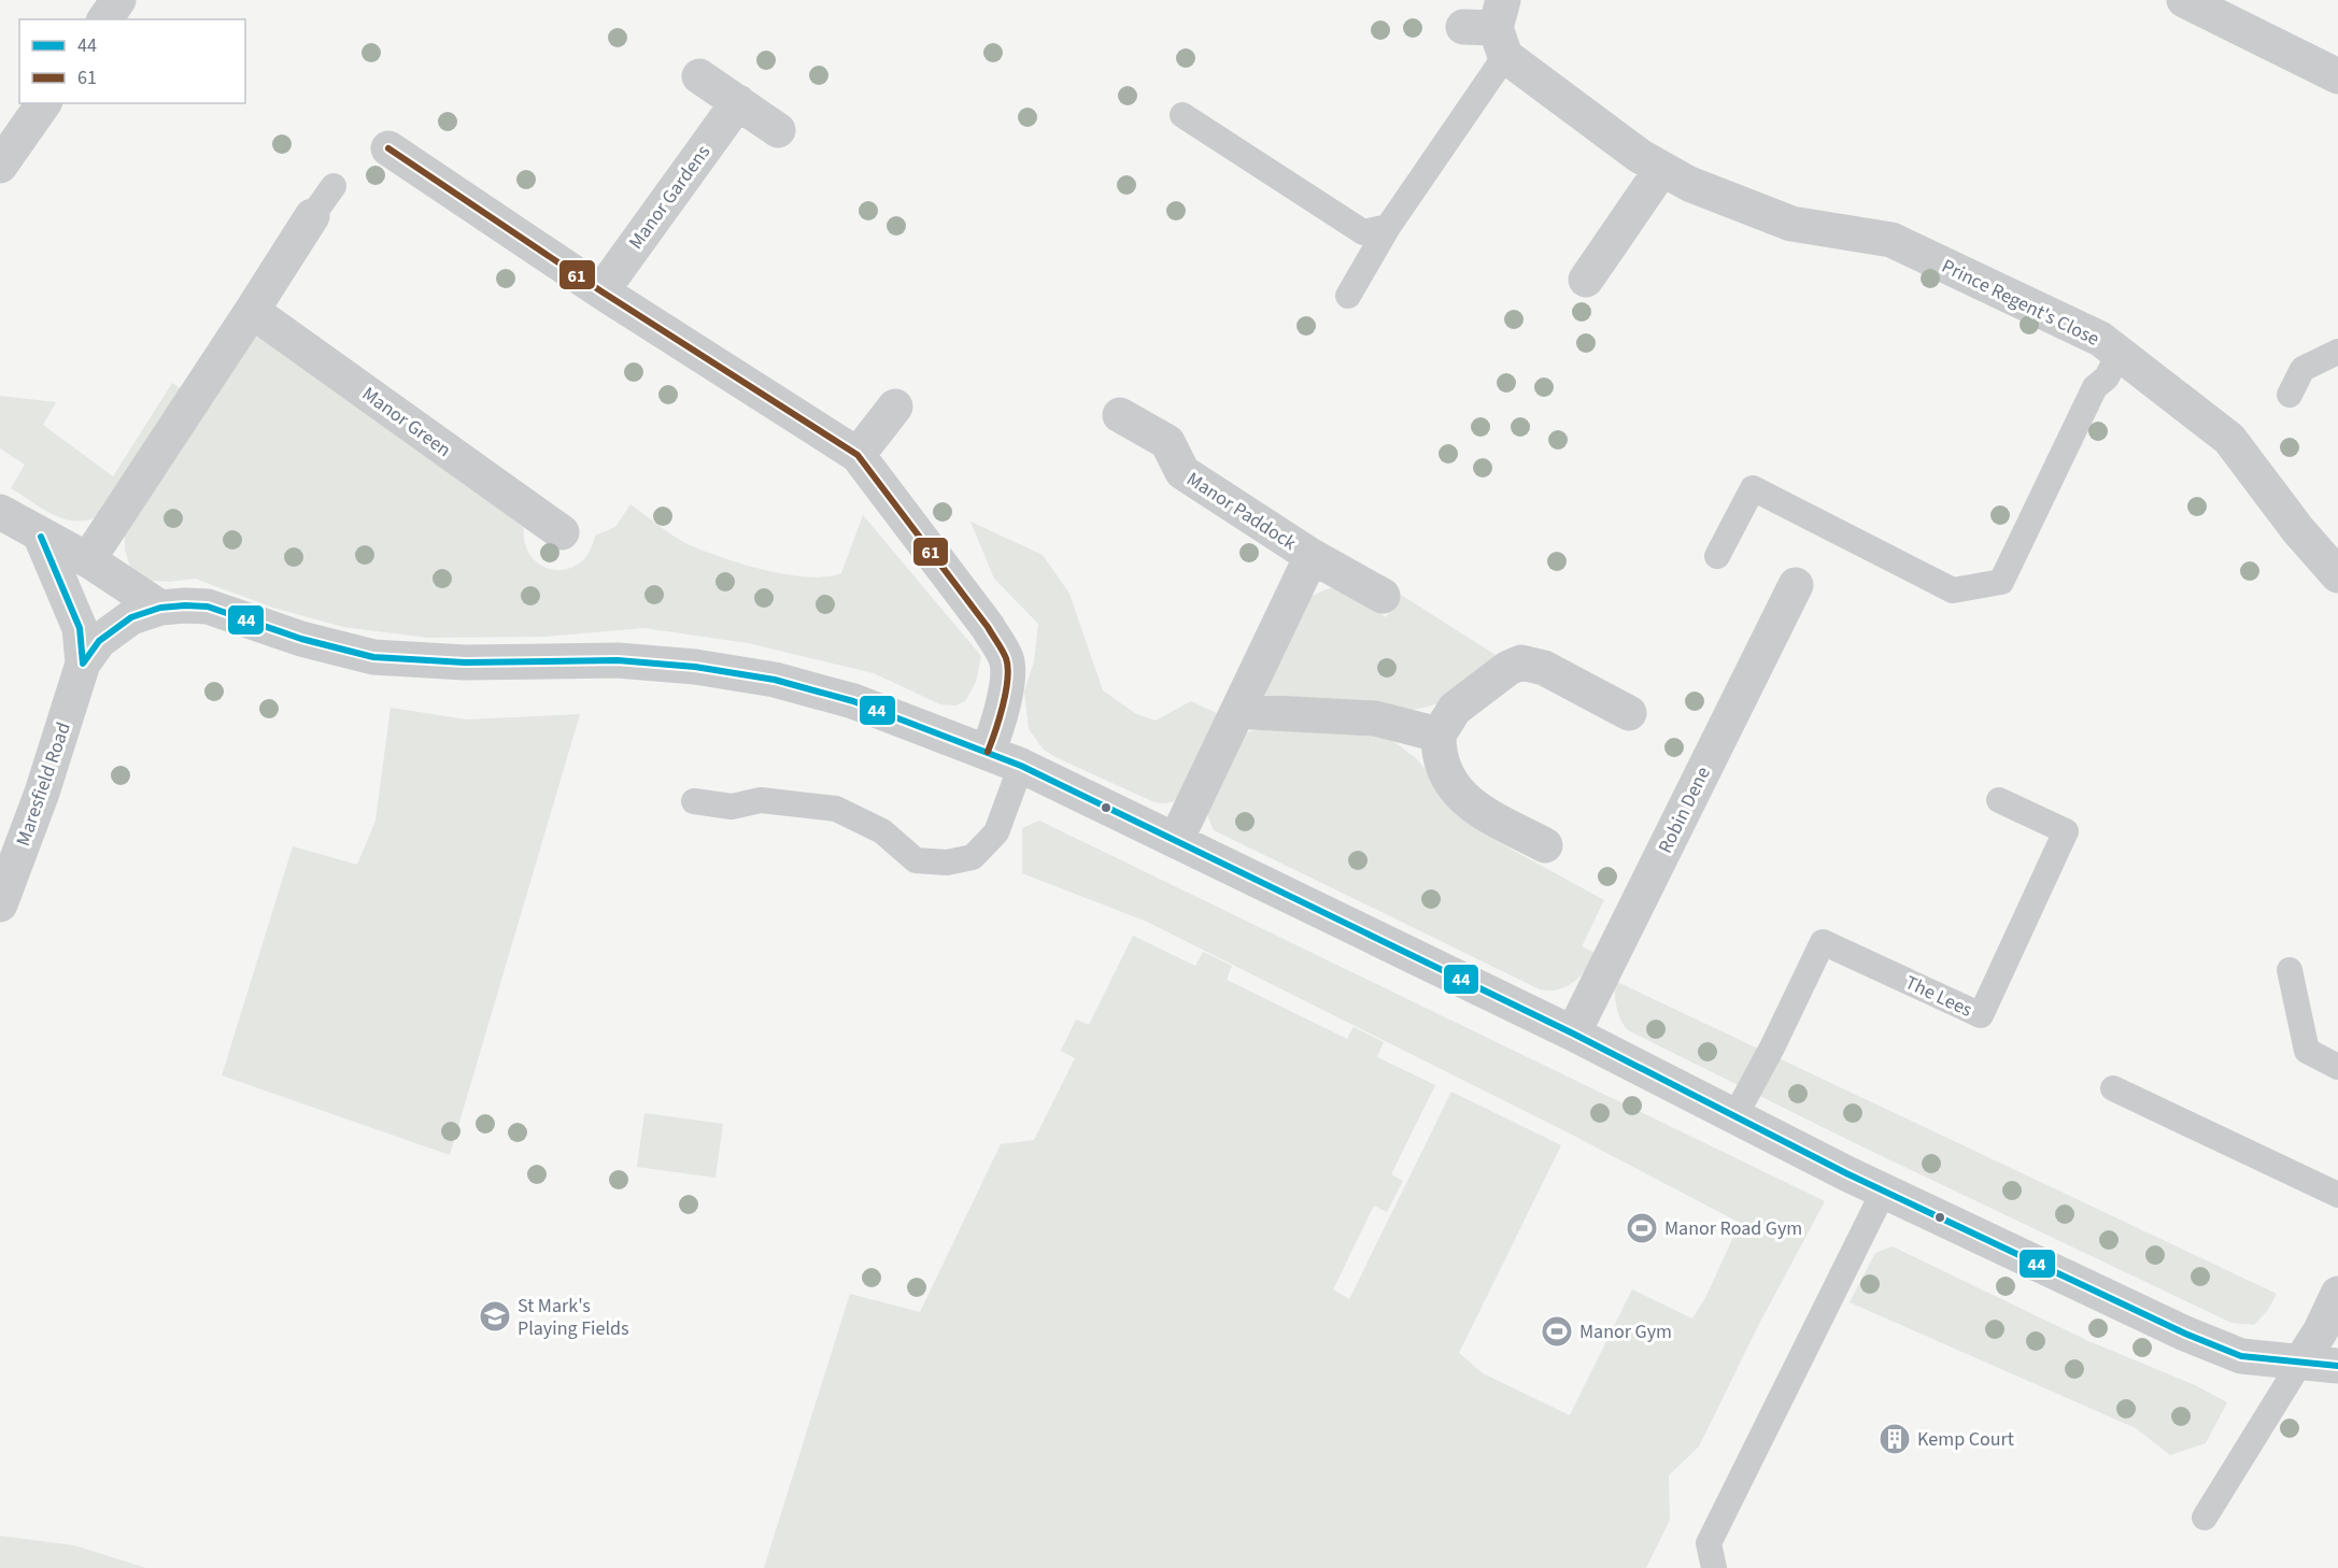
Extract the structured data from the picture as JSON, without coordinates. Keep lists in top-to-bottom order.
{
  "streets": {
    "street": [
      "Manor Gardens",
      "Prince Regent's Close",
      "Manor Green",
      "Manor Paddock",
      "Maresfield Road",
      "Robin Dene"
    ],
    "lane": ["The Lees"]
  },
  "places": {
    "sports": ["Manor Road Gym", "Manor Gym"],
    "school or university": ["St Mark's Playing Fields"],
    "building": ["Kemp Court"]
  },
  "lines": ["transit line 61", "transit line 44"],
  "legend": ["44", "61"]
}
